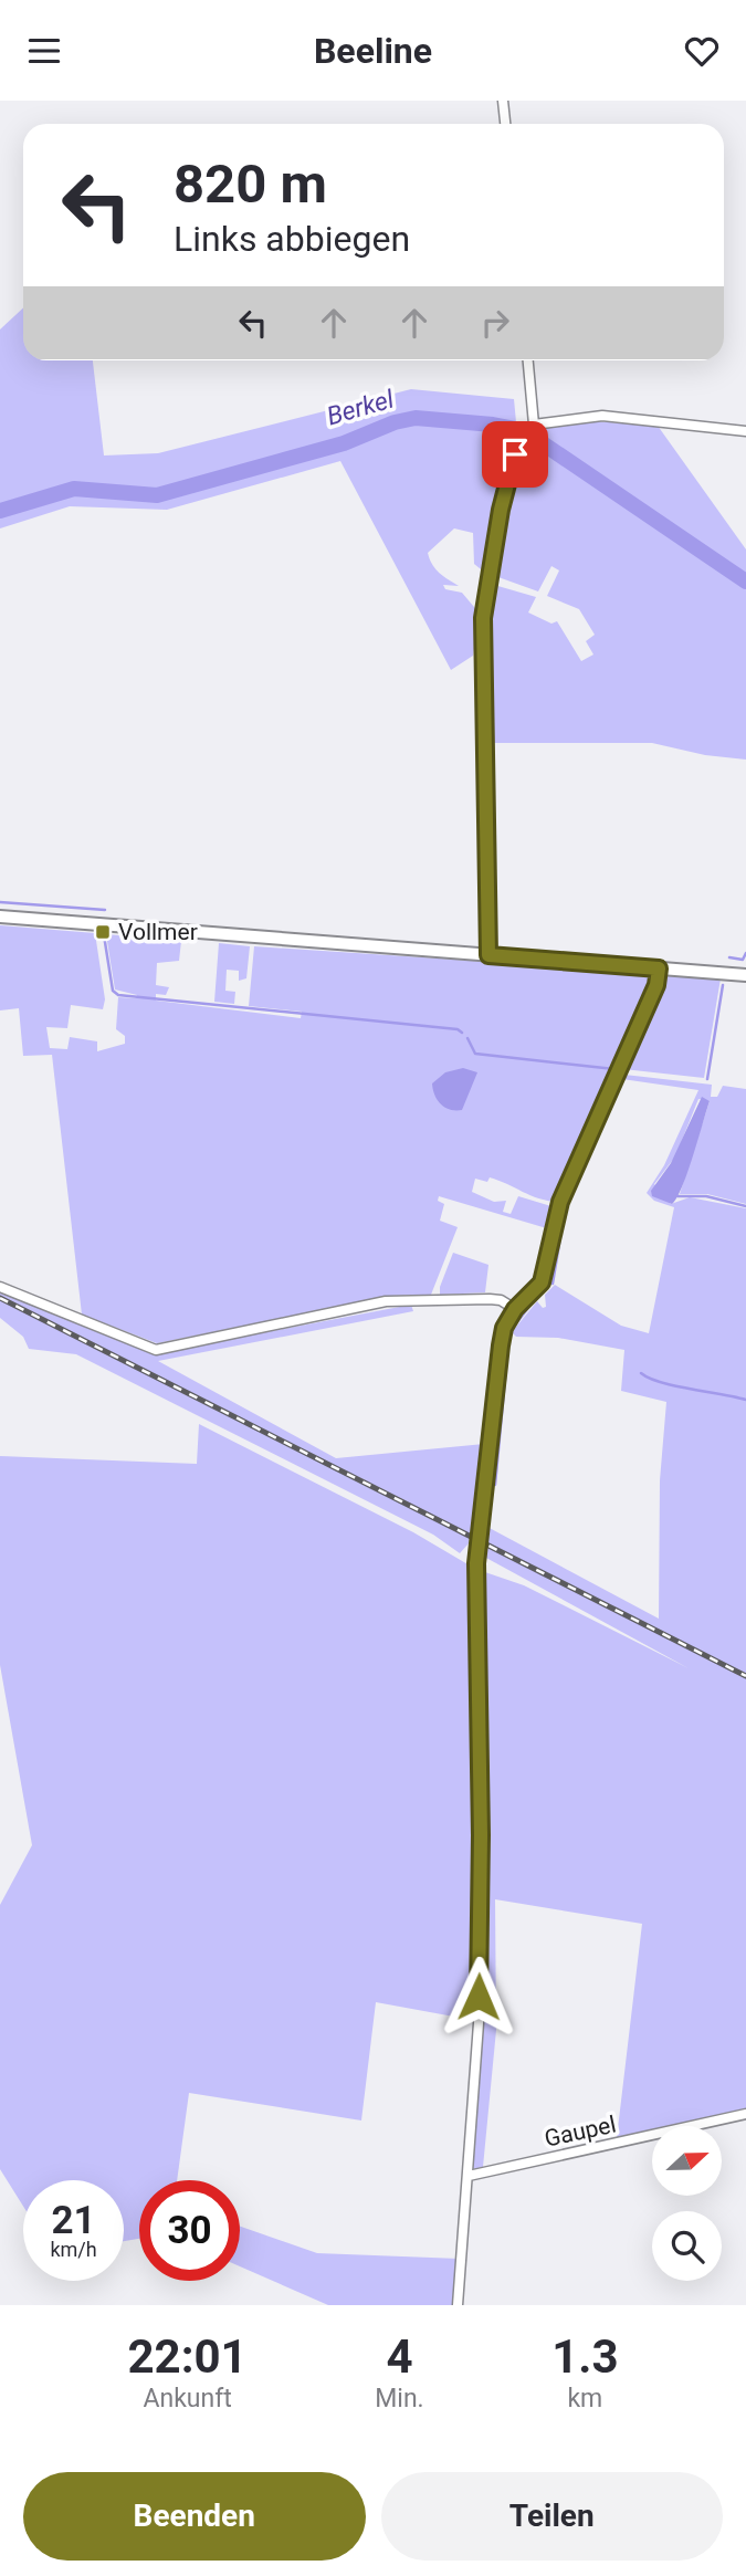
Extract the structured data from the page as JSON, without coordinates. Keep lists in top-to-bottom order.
{
  "streets": {
    "street": ["Gaupel"]
  },
  "water": ["Berkel"],
  "places": {
    "transit": ["Vollmer"]
  },
  "north": "right",
  "page": {
    "header": "Beeline",
    "turn": ["820 m", "Links abbiegen"],
    "speed": "21 km/h",
    "limit": "30",
    "eta": [
      "22:01",
      "Ankunft",
      "4",
      "Min.",
      "1.3",
      "km"
    ],
    "buttons": ["Beenden", "Teilen"]
  }
}
